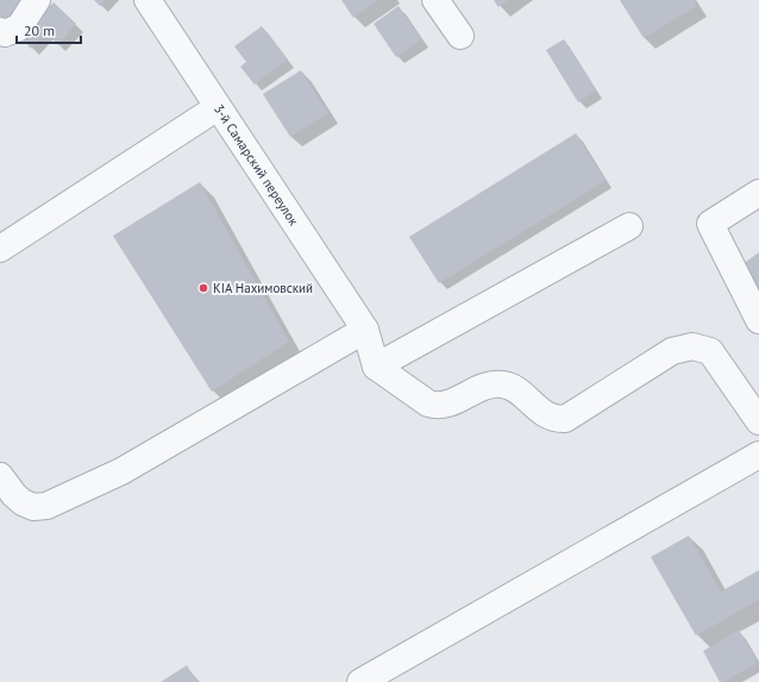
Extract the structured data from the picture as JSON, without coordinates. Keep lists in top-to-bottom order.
{
  "streets": {
    "street": ["3-й Самарский переулок"]
  },
  "places": ["KIA Нахимовский"],
  "scale_bar": "20 m"
}
